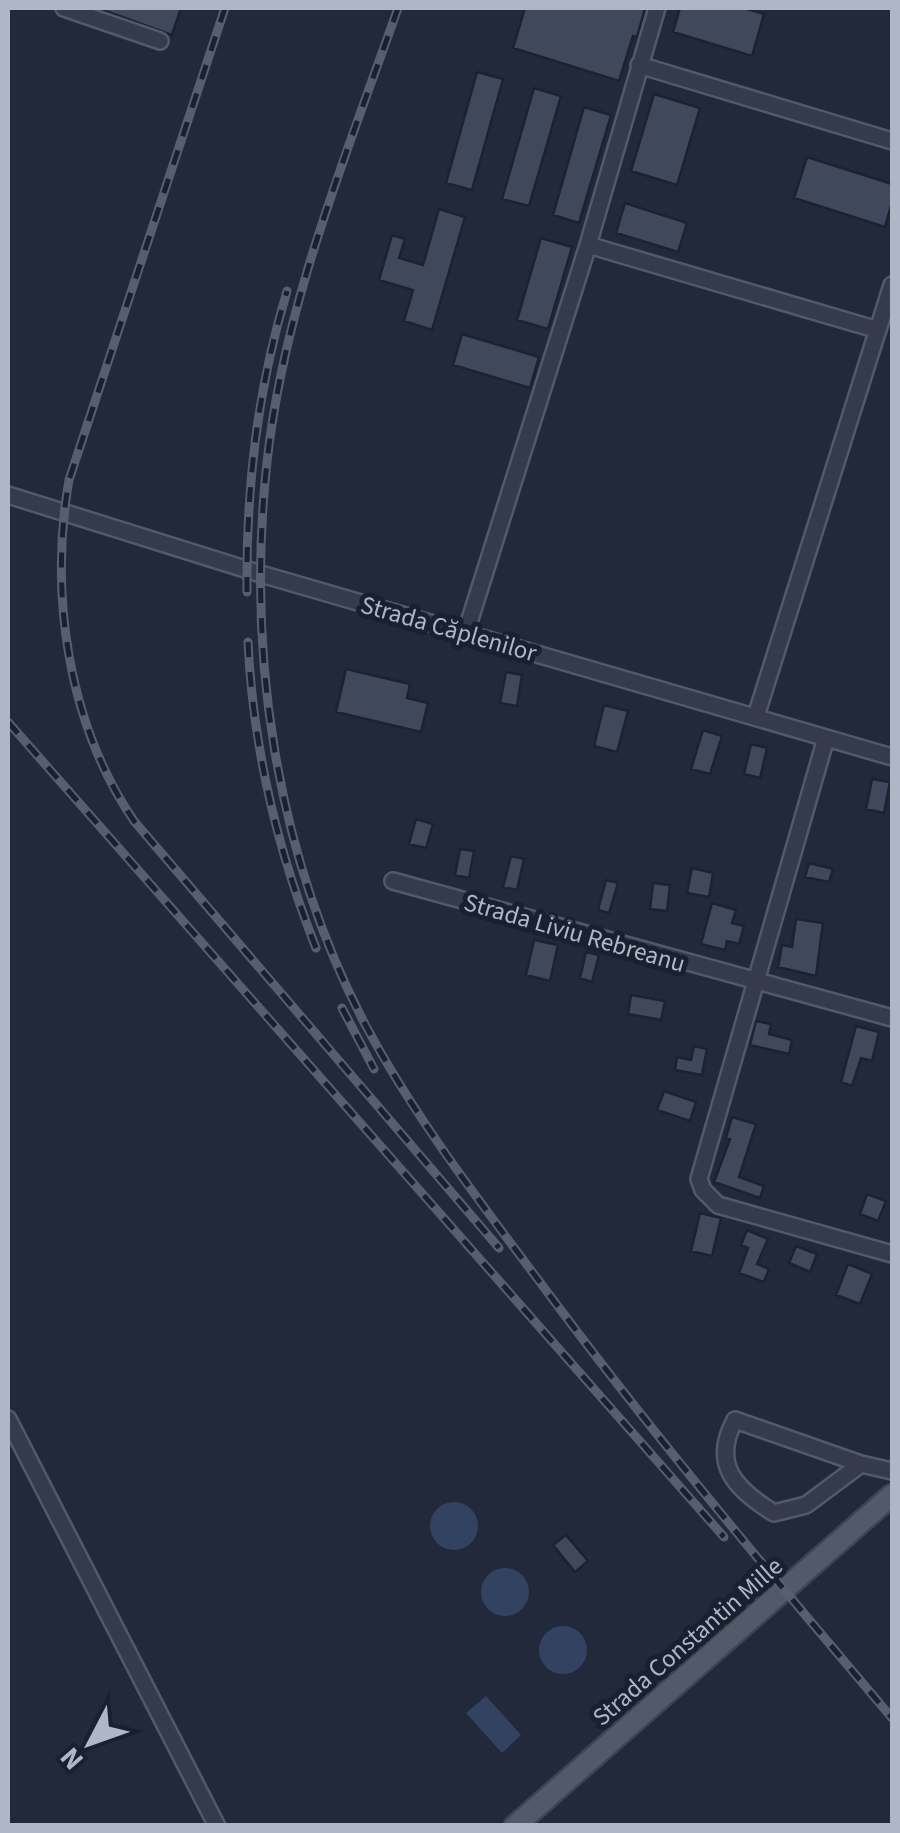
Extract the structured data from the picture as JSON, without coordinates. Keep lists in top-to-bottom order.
{
  "streets": {
    "main road": ["Strada Constantin Mille"],
    "street": ["Strada Căplenilor", "Strada Liviu Rebreanu"]
  },
  "north": "bottom left"
}
